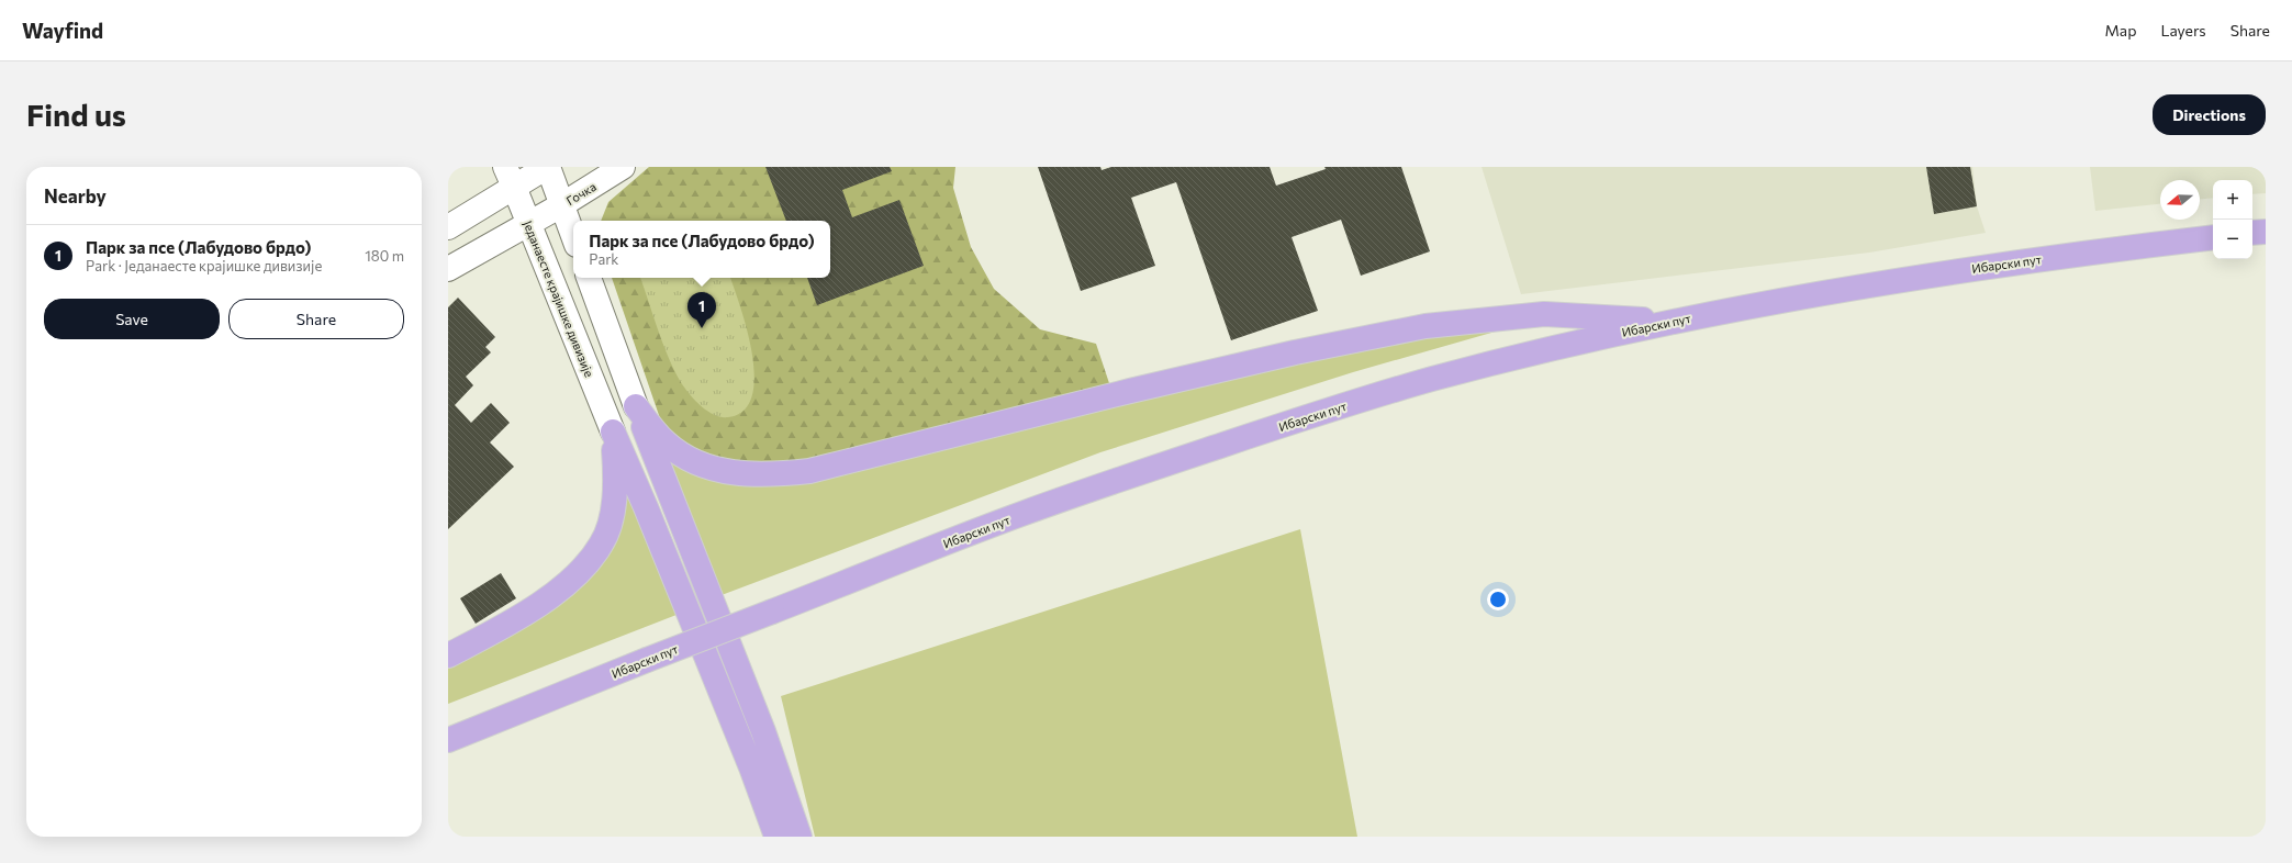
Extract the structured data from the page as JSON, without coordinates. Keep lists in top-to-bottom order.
{
  "streets": {
    "main road": ["Гочка", "Ибарски пут", "Једанаесте крајишке дивизије"]
  },
  "crossings": [
    ["Гочка", "Једанаесте крајишке дивизије"]
  ],
  "north": "left",
  "page": {
    "header": "Wayfind",
    "nav": ["Map", "Layers", "Share"],
    "buttons": [
      "Directions",
      ["Save", "Share"]
    ],
    "title": "Find us",
    "heading": "Nearby",
    "map_buttons": ["+", "−"],
    "popup": ["Парк за псе (Лабудово брдо)", "Park"],
    "list": [
      {
        "mark": "1",
        "name": "Парк за псе (Лабудово брдо)",
        "note": "Park · Једанаесте крајишке дивизије",
        "value": "180 m"
      }
    ],
    "pins": "1"
  }
}
